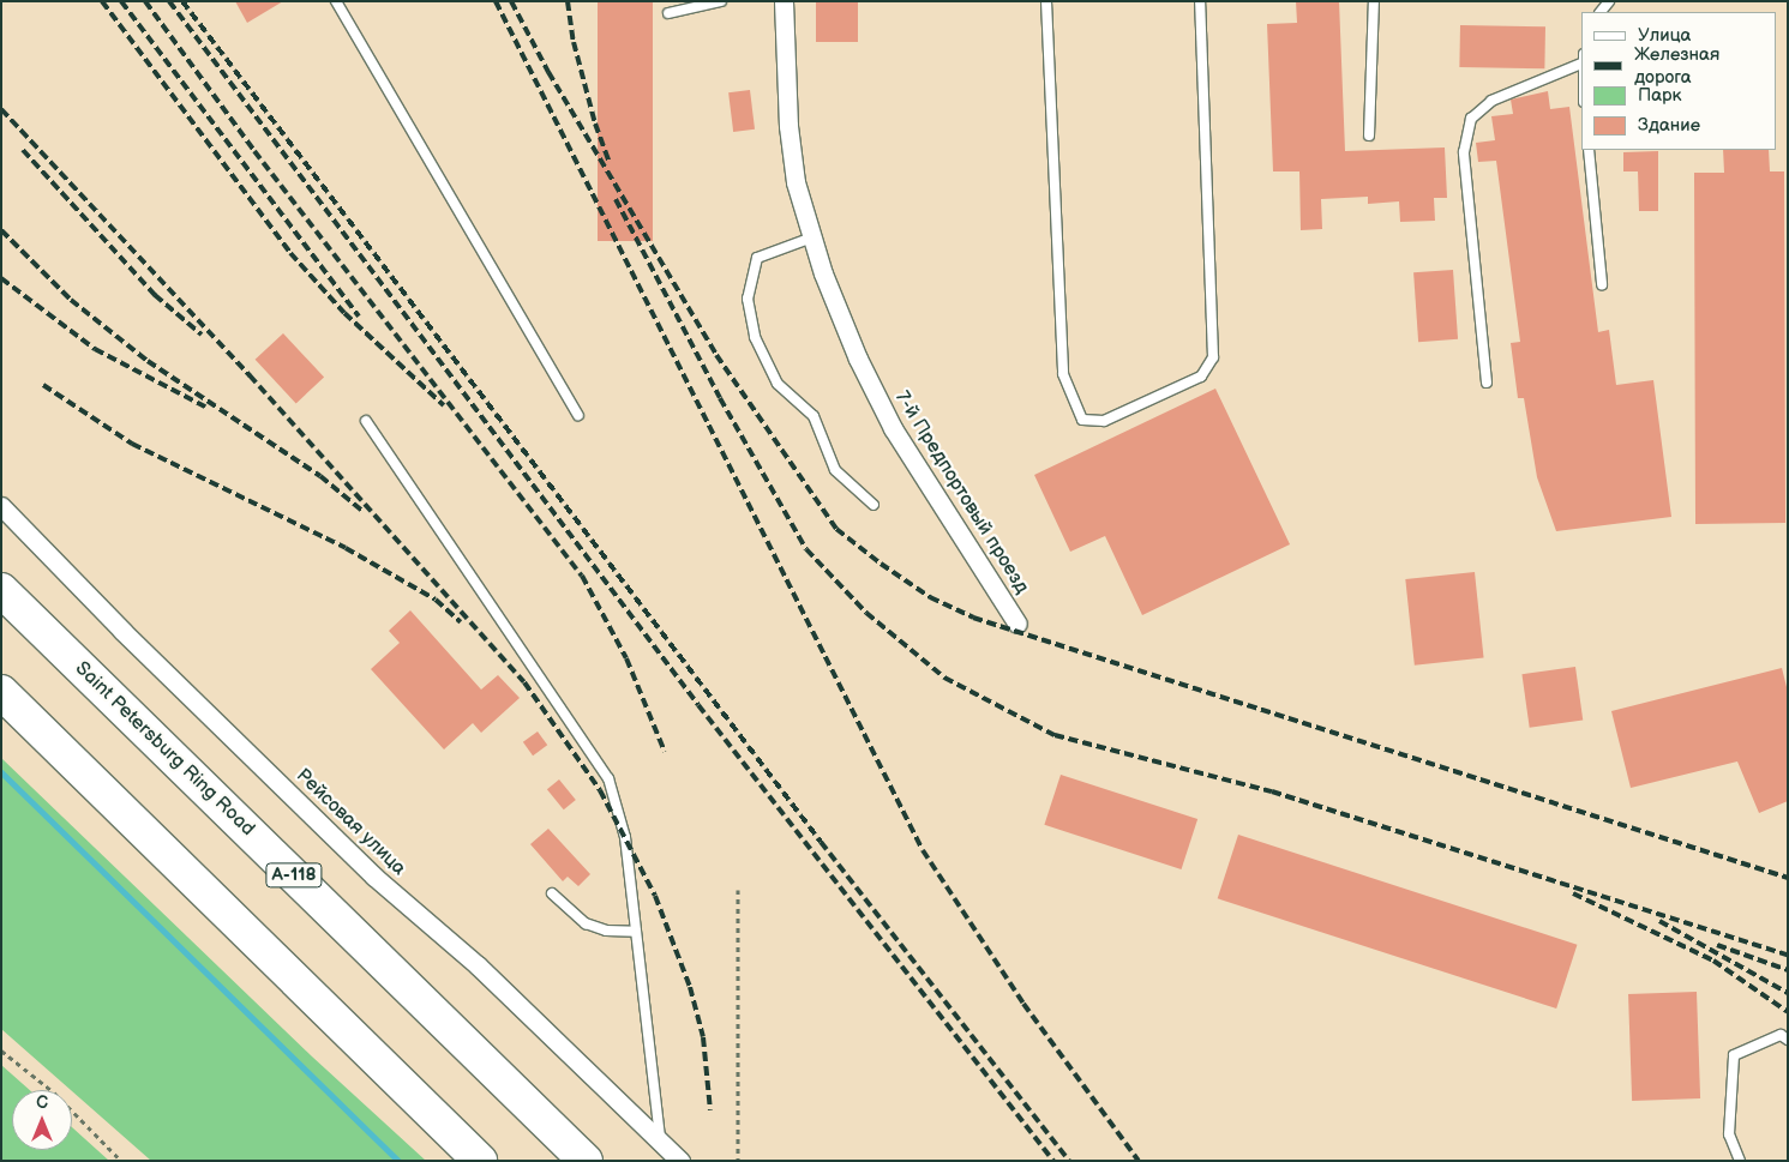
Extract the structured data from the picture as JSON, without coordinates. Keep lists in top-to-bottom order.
{
  "streets": {
    "highway": ["Saint Petersburg Ring Road", "А-118"],
    "street": ["7-й Предпортовый проезд", "Рейсовая улица"]
  },
  "legend": [
    "Улица",
    "Железная дорога",
    "Парк",
    "Здание"
  ],
  "north": "top"
}
